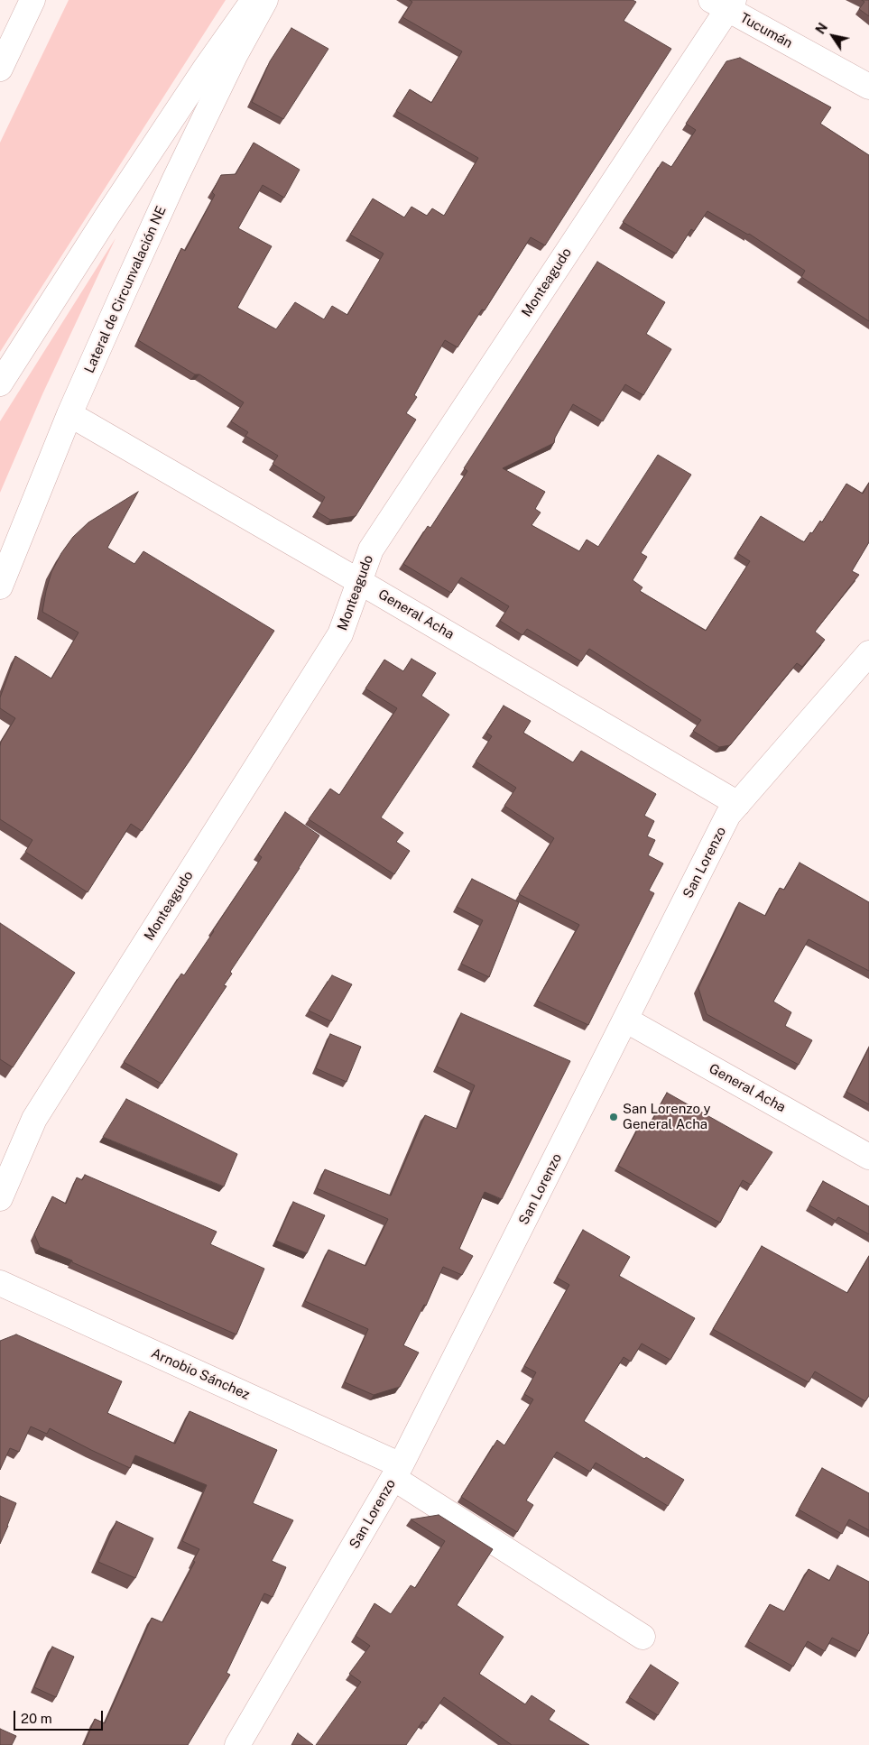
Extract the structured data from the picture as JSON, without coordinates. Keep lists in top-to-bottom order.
{
  "streets": {
    "main road": [
      "Tucumán",
      "Monteagudo",
      "Lateral de Circunvalación NE",
      "General Acha",
      "San Lorenzo",
      "Arnobio Sánchez"
    ]
  },
  "crossings": [
    ["Tucumán", "Monteagudo"],
    ["Monteagudo", "General Acha"],
    ["Lateral de Circunvalación NE", "General Acha"],
    ["General Acha", "San Lorenzo"],
    ["San Lorenzo", "Arnobio Sánchez"]
  ],
  "places": ["San Lorenzo y General Acha"],
  "scale_bar": "20 m",
  "north": "top left"
}
